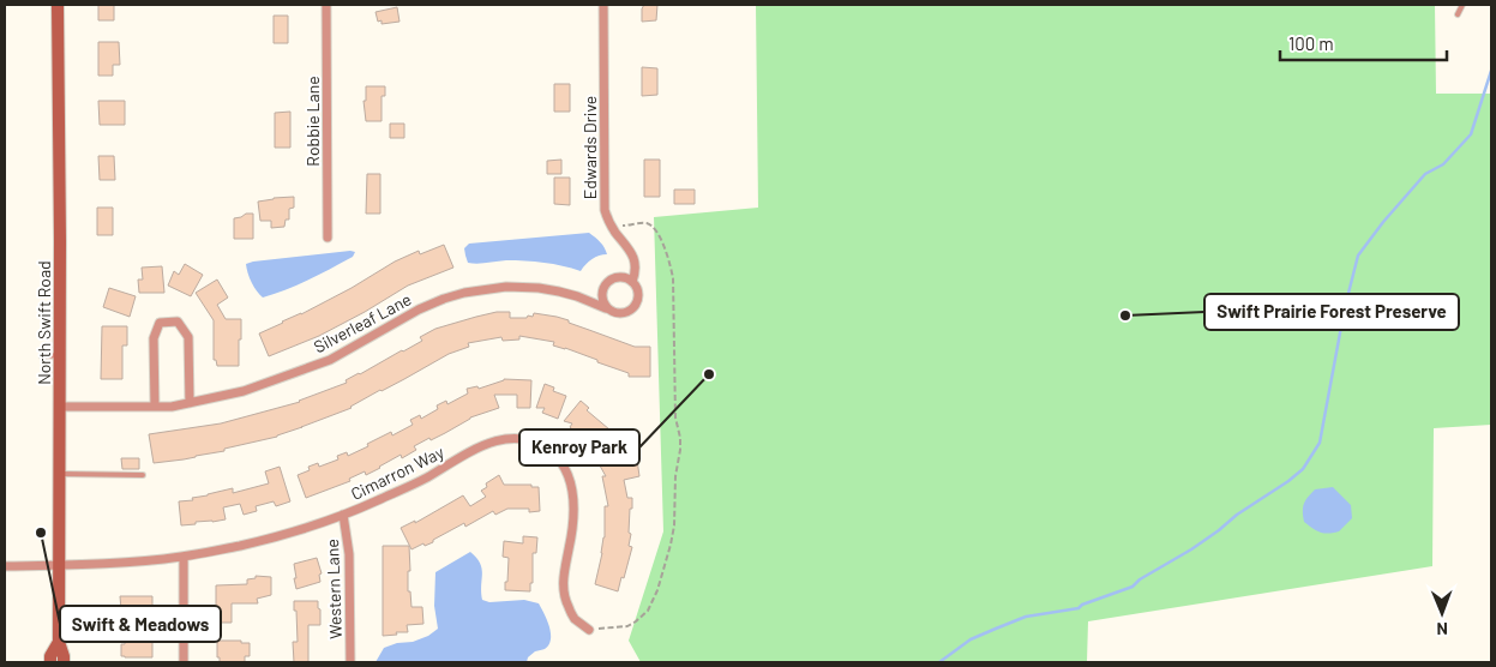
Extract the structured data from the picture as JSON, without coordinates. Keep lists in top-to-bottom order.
{
  "streets": {
    "street": [
      "Robbie Lane",
      "Edwards Drive",
      "North Swift Road",
      "Silverleaf Lane",
      "Cimarron Way",
      "Western Lane"
    ]
  },
  "crossings": [
    ["Edwards Drive", "Silverleaf Lane"],
    ["North Swift Road", "Silverleaf Lane"],
    ["North Swift Road", "Cimarron Way"],
    ["Cimarron Way", "Western Lane"]
  ],
  "places": ["Swift Prairie Forest Preserve", "Kenroy Park", "Swift & Meadows"],
  "scale_bar": "100 m",
  "north": "bottom"
}
